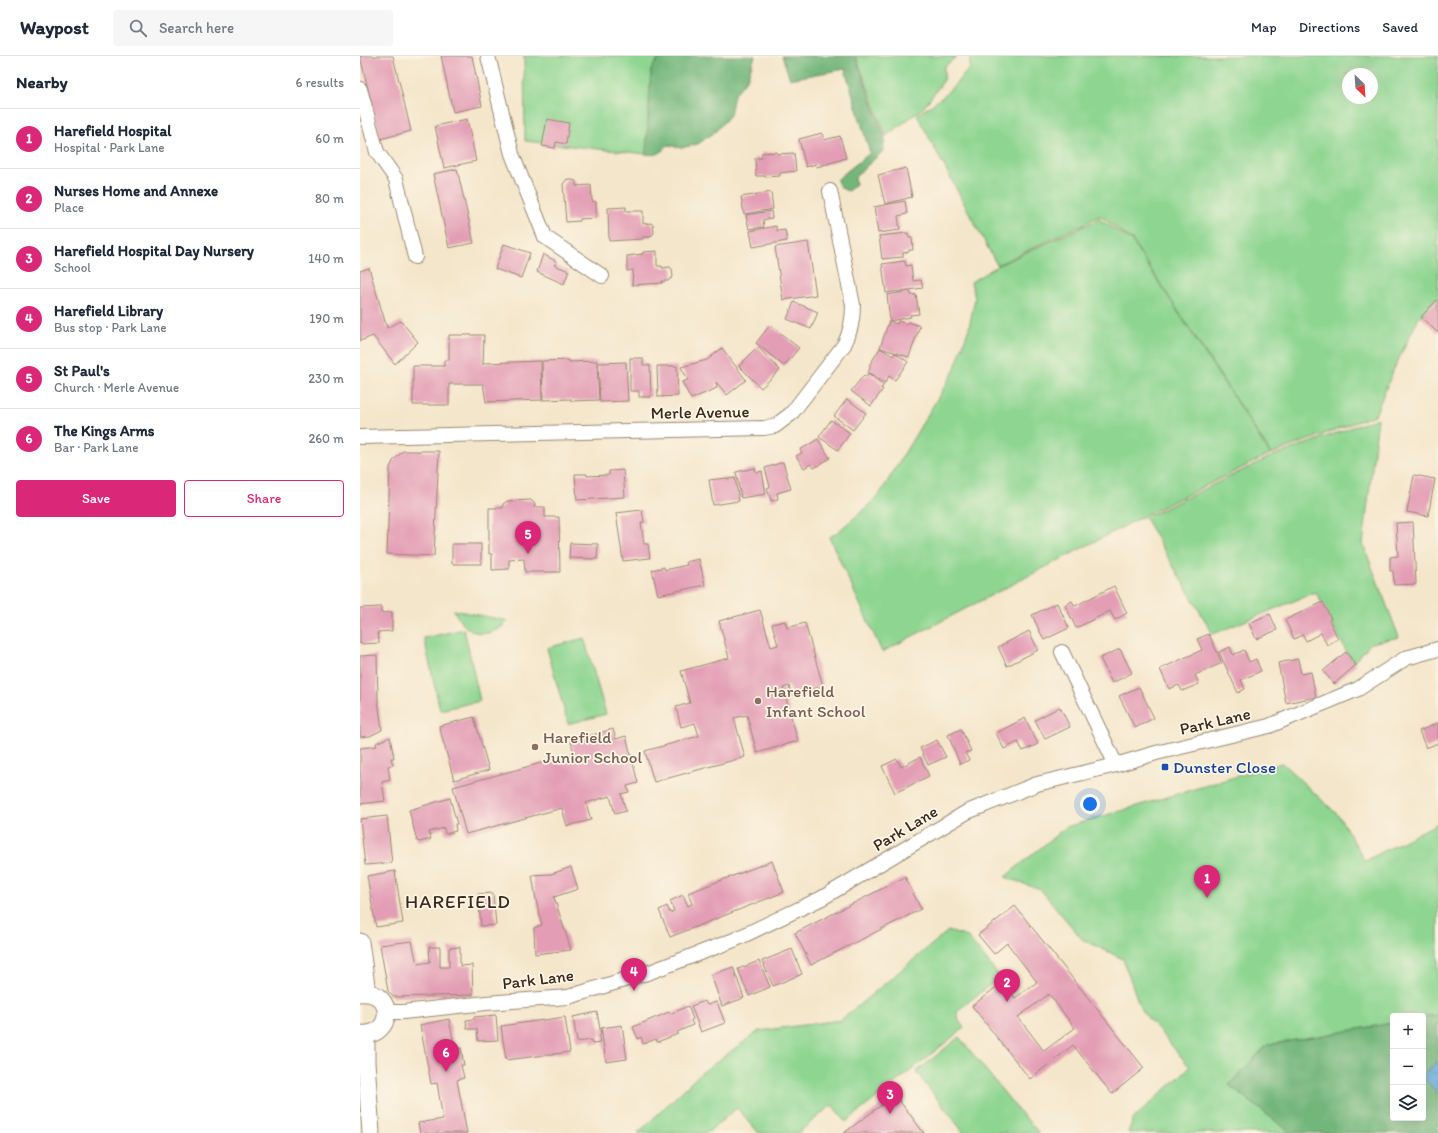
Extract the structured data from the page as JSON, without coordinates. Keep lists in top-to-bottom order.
{
  "streets": {
    "street": ["Merle Avenue", "Park Lane"]
  },
  "districts": ["HAREFIELD"],
  "places": {
    "other": ["Harefield Infant School", "Harefield Junior School"],
    "transit": ["Dunster Close"]
  },
  "north": "bottom right",
  "page": {
    "header": "Waypost",
    "search": "Search here",
    "nav": ["Map", "Directions", "Saved"],
    "heading": ["Nearby", "6 results"],
    "list": [
      {
        "mark": "1",
        "name": "Harefield Hospital",
        "note": "Hospital · Park Lane",
        "value": "60 m"
      },
      {
        "mark": "2",
        "name": "Nurses Home and Annexe",
        "note": "Place",
        "value": "80 m"
      },
      {
        "mark": "3",
        "name": "Harefield Hospital Day Nursery",
        "note": "School",
        "value": "140 m"
      },
      {
        "mark": "4",
        "name": "Harefield Library",
        "note": "Bus stop · Park Lane",
        "value": "190 m"
      },
      {
        "mark": "5",
        "name": "St Paul's",
        "note": "Church · Merle Avenue",
        "value": "230 m"
      },
      {
        "mark": "6",
        "name": "The Kings Arms",
        "note": "Bar · Park Lane",
        "value": "260 m"
      }
    ],
    "buttons": ["Save", "Share"],
    "pins": [
      "5",
      "1",
      "4",
      "2",
      "6",
      "3"
    ],
    "map_buttons": ["+", "−"]
  }
}
